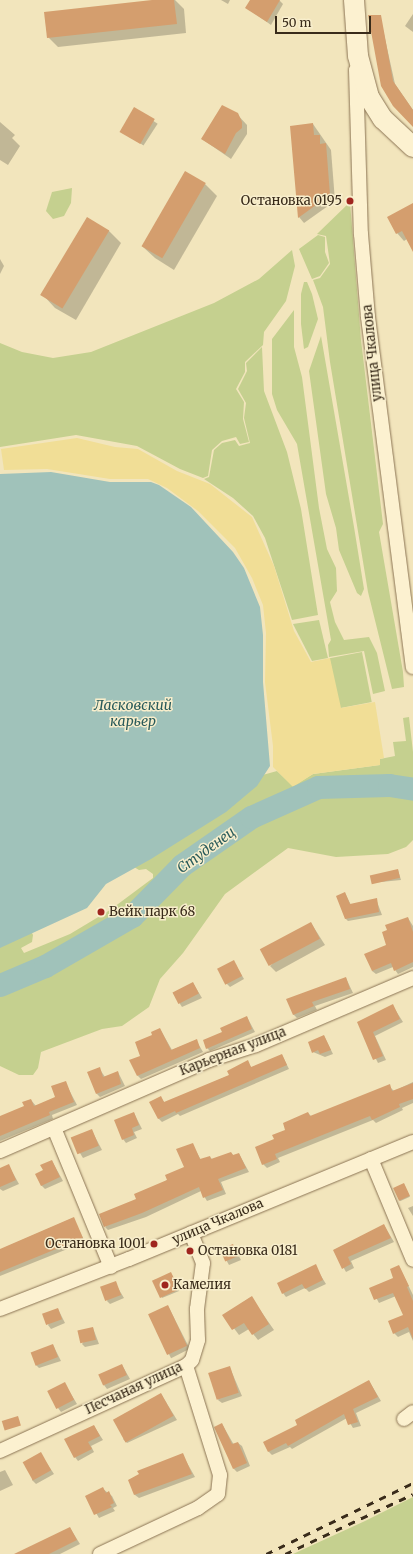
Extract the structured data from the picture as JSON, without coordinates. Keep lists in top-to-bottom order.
{
  "streets": {
    "street": ["улица Чкалова", "Карьерная улица", "Песчаная улица"]
  },
  "crossings": [
    ["улица Чкалова", "Песчаная улица"]
  ],
  "water": ["Ласковский карьер", "Студенец"],
  "places": [
    "Остановка 0195",
    "Вейк парк 68",
    "Остановка 1001",
    "Остановка 0181",
    "Камелия"
  ],
  "scale_bar": "50 m"
}
